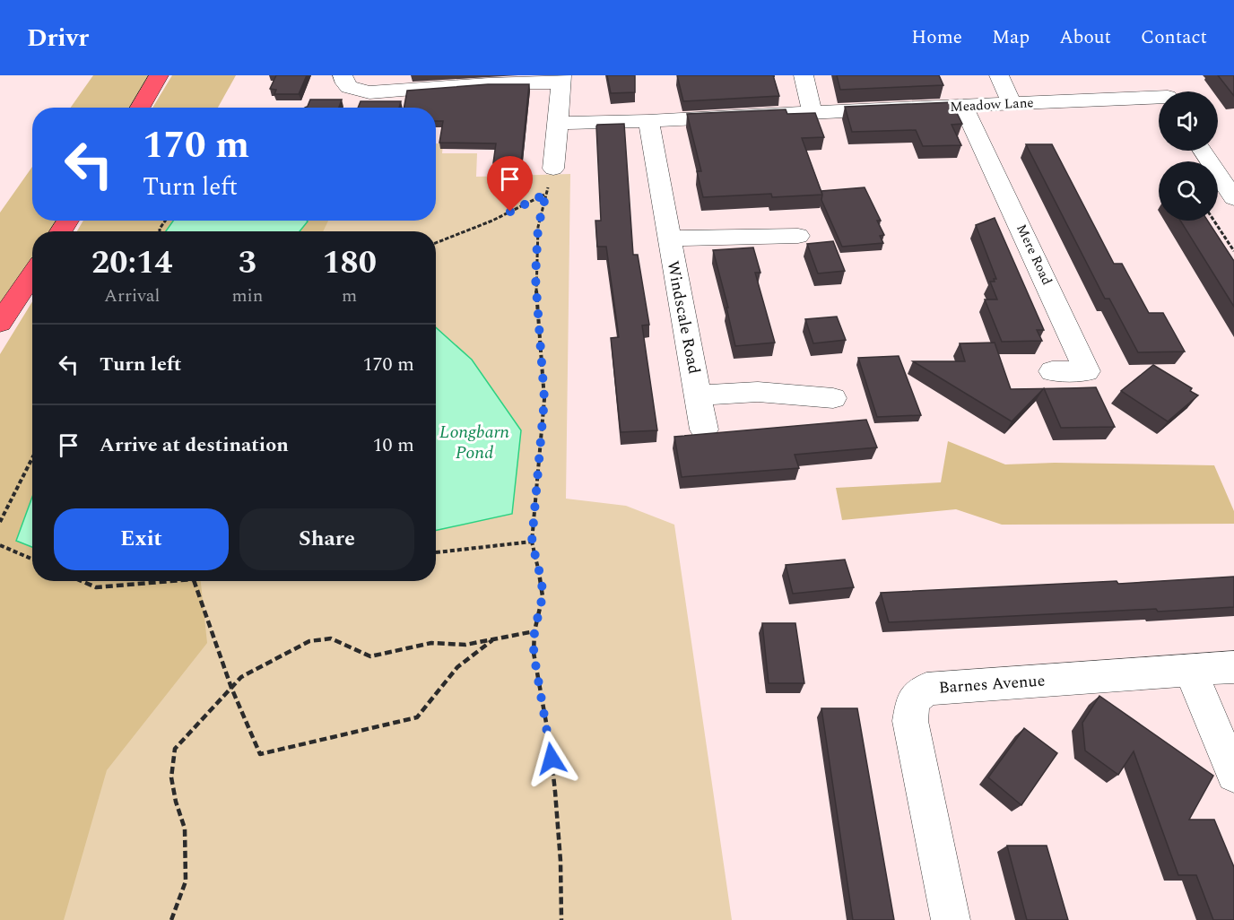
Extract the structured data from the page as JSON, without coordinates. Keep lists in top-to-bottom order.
{
  "streets": {
    "street": [
      "Meadow Lane",
      "Mere Road",
      "Windscale Road",
      "Barnes Avenue"
    ]
  },
  "crossings": [
    ["Meadow Lane", "Mere Road"],
    ["Meadow Lane", "Windscale Road"]
  ],
  "water": ["Longbarn Pond"],
  "page": {
    "header": "Drivr",
    "nav": [
      "Home",
      "Map",
      "About",
      "Contact"
    ],
    "turn": ["170 m", "Turn left"],
    "eta": [
      "20:14",
      "Arrival",
      "3",
      "min",
      "180",
      "m"
    ],
    "list": [
      {
        "name": "Turn left",
        "value": "170 m"
      },
      {
        "name": "Arrive at destination",
        "value": "10 m"
      }
    ],
    "buttons": ["Exit", "Share"]
  }
}
